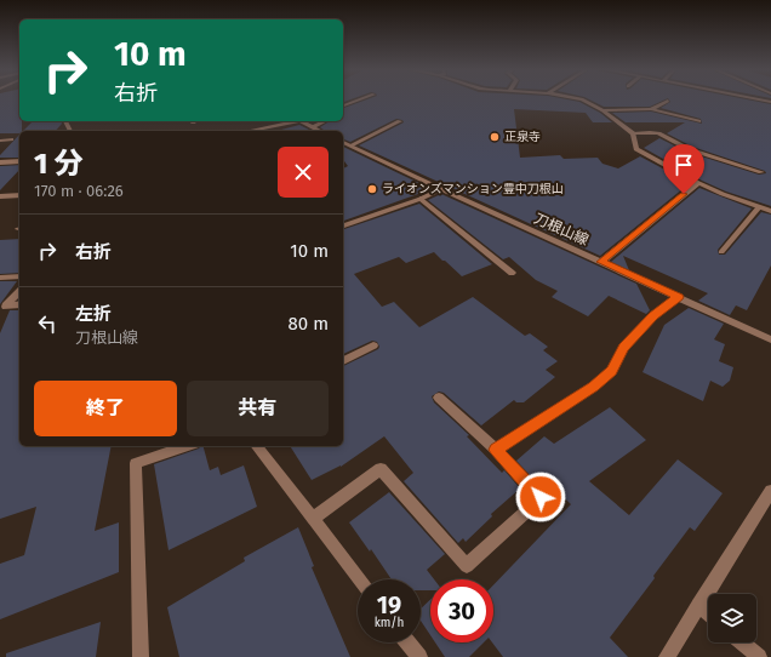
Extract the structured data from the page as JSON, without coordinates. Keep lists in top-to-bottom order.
{
  "streets": {
    "street": ["刀根山線"]
  },
  "places": ["正泉寺", "ライオンズマンション豊中刀根山"],
  "page": {
    "turn": ["10 m", "右折"],
    "heading": ["1 分", "170 m · 06:26"],
    "list": [
      {
        "name": "右折",
        "value": "10 m"
      },
      {
        "name": "左折",
        "note": "刀根山線",
        "value": "80 m"
      }
    ],
    "buttons": ["終了", "共有"],
    "speed": "19 km/h",
    "limit": "30"
  }
}
